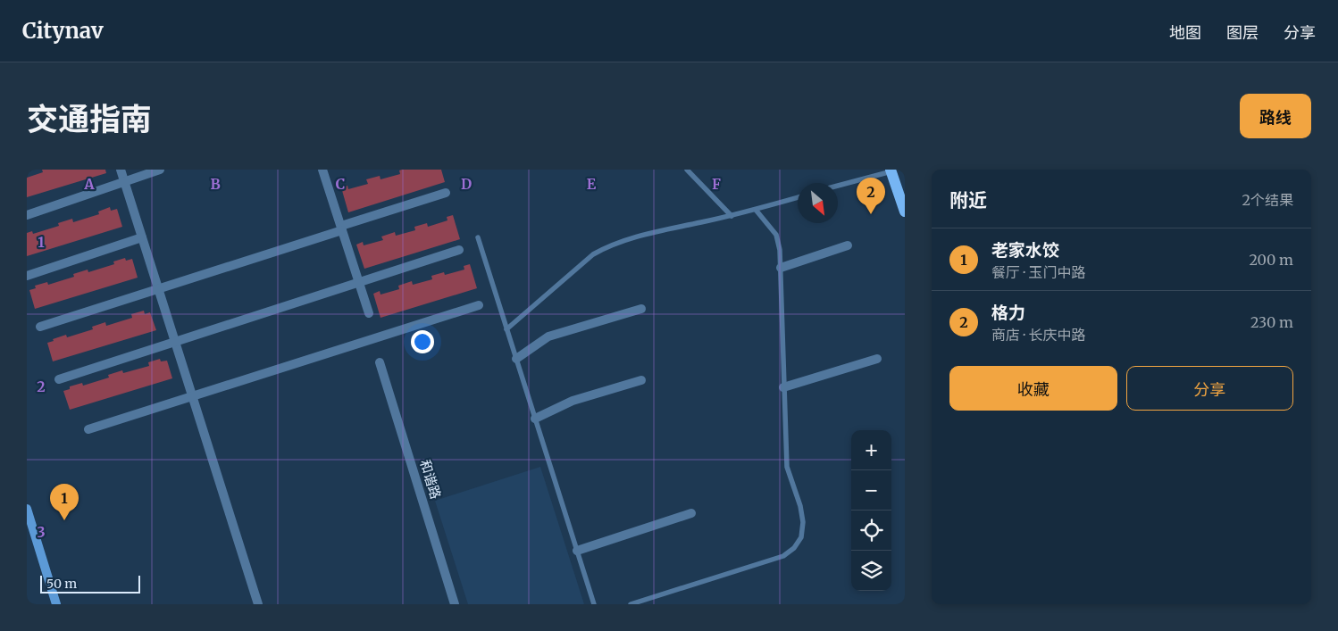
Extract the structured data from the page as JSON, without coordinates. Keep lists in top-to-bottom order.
{
  "streets": {
    "street": ["和谐路"]
  },
  "scale_bar": "50 m",
  "north": "bottom right",
  "page": {
    "header": "Citynav",
    "nav": ["地图", "图层", "分享"],
    "title": "交通指南",
    "buttons": [
      "路线",
      ["收藏", "分享"]
    ],
    "heading": ["附近", "2个结果"],
    "pins": ["2", "1"],
    "list": [
      {
        "mark": "1",
        "name": "老家水饺",
        "note": "餐厅 · 玉门中路",
        "value": "200 m"
      },
      {
        "mark": "2",
        "name": "格力",
        "note": "商店 · 长庆中路",
        "value": "230 m"
      }
    ],
    "map_buttons": ["+", "−"],
    "scale": "50 m"
  },
  "grid": {
    "columns": [
      "A",
      "B",
      "C",
      "D",
      "E",
      "F"
    ],
    "rows": ["1", "2", "3"]
  }
}
